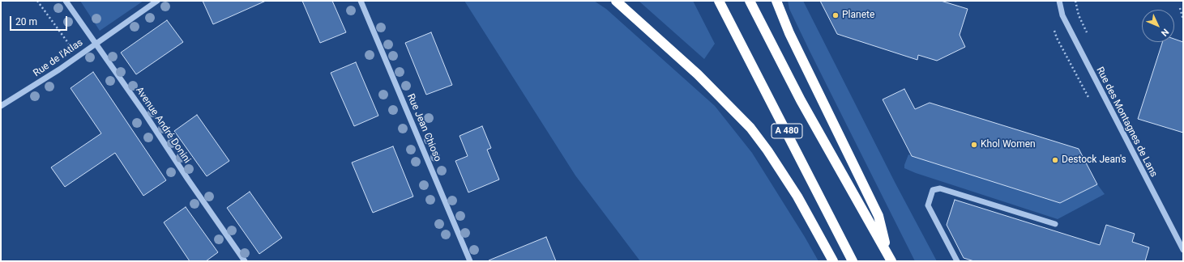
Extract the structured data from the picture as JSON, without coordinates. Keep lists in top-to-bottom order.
{
  "streets": {
    "highway": ["A 480"],
    "street": [
      "Rue de l'Atlas",
      "Rue des Montagnes de Lans",
      "Avenue André Donini",
      "Rue Jean Chioso"
    ]
  },
  "crossings": [
    ["Rue de l'Atlas", "Avenue André Donini"]
  ],
  "places": ["Planete", "Khol Women", "Destock Jean's"],
  "scale_bar": "20 m",
  "north": "bottom right"
}
